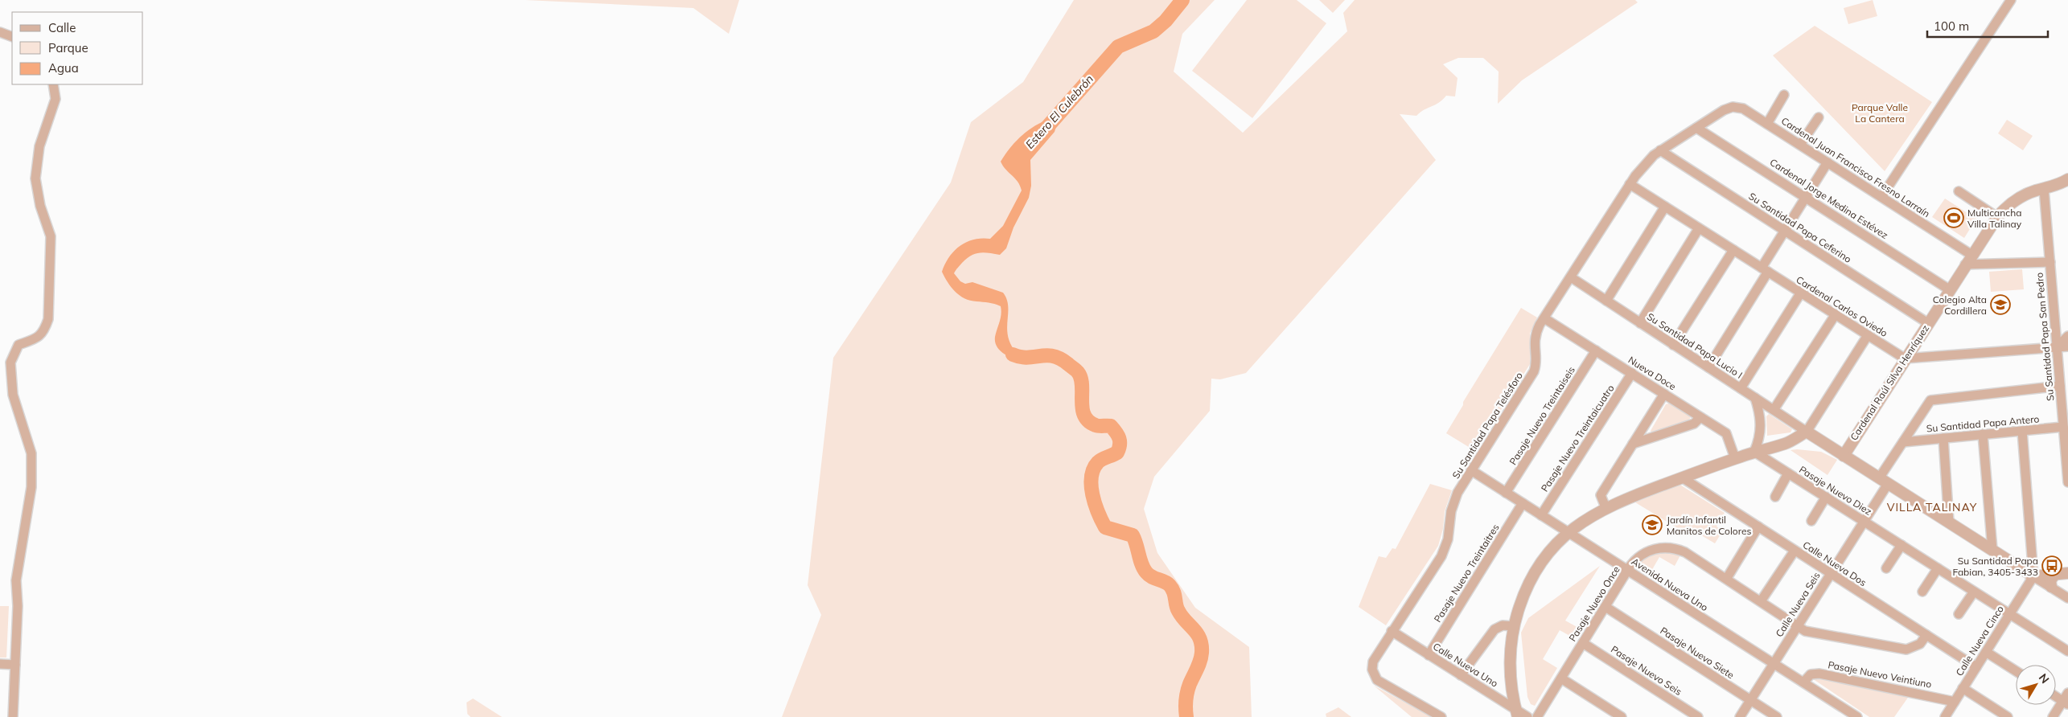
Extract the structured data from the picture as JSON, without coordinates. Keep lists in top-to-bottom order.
{
  "streets": {
    "street": [
      "Cardenal Juan Francisco Fresno Larraín",
      "Cardenal Jorge Medina Estévez",
      "Su Santidad Papa Ceferino",
      "Cardenal Carlos Oviedo",
      "Su Santidad Papa San Pedro",
      "Su Santidad Papa Lucio I",
      "Nueva Doce",
      "Cardenal Raúl Silva Henríquez",
      "Pasaje Nuevo Treintaiseis",
      "Su Santidad Papa Antero",
      "Su Santidad Papa Telésforo",
      "Pasaje Nuevo Treintaicuatro",
      "Pasaje Nuevo Diez",
      "Calle Nueva Dos",
      "Pasaje Nuevo Treintaitres",
      "Avenida Nueva Uno",
      "Pasaje Nuevo Once",
      "Calle Nueva Seis",
      "Calle Nueva Cinco",
      "Pasaje Nuevo Siete",
      "Calle Nueva Uno",
      "Pasaje Nuevo Seis",
      "Pasaje Nuevo Veintiuno"
    ]
  },
  "crossings": [
    ["Cardenal Juan Francisco Fresno Larraín", "Cardenal Raúl Silva Henríquez"],
    ["Cardenal Juan Francisco Fresno Larraín", "Su Santidad Papa Telésforo"],
    ["Cardenal Jorge Medina Estévez", "Cardenal Raúl Silva Henríquez"],
    ["Cardenal Jorge Medina Estévez", "Su Santidad Papa Telésforo"],
    ["Su Santidad Papa Ceferino", "Cardenal Raúl Silva Henríquez"],
    ["Su Santidad Papa Ceferino", "Su Santidad Papa Telésforo"],
    ["Cardenal Carlos Oviedo", "Cardenal Raúl Silva Henríquez"],
    ["Cardenal Carlos Oviedo", "Su Santidad Papa Telésforo"],
    ["Su Santidad Papa San Pedro", "Cardenal Raúl Silva Henríquez"],
    ["Su Santidad Papa San Pedro", "Su Santidad Papa Antero"],
    ["Su Santidad Papa San Pedro", "Calle Nueva Seis"],
    ["Su Santidad Papa Lucio I", "Su Santidad Papa Telésforo"],
    ["Nueva Doce", "Pasaje Nuevo Treintaiseis"],
    ["Nueva Doce", "Su Santidad Papa Telésforo"],
    ["Nueva Doce", "Pasaje Nuevo Treintaicuatro"],
    ["Pasaje Nuevo Treintaiseis", "Avenida Nueva Uno"],
    ["Su Santidad Papa Antero", "Calle Nueva Seis"],
    ["Su Santidad Papa Telésforo", "Avenida Nueva Uno"],
    ["Su Santidad Papa Telésforo", "Calle Nueva Uno"],
    ["Pasaje Nuevo Treintaicuatro", "Avenida Nueva Uno"],
    ["Pasaje Nuevo Diez", "Calle Nueva Seis"],
    ["Pasaje Nuevo Diez", "Calle Nueva Cinco"],
    ["Calle Nueva Dos", "Pasaje Nuevo Once"],
    ["Calle Nueva Dos", "Calle Nueva Seis"],
    ["Calle Nueva Dos", "Calle Nueva Cinco"],
    ["Pasaje Nuevo Treintaitres", "Avenida Nueva Uno"],
    ["Pasaje Nuevo Treintaitres", "Calle Nueva Uno"],
    ["Avenida Nueva Uno", "Pasaje Nuevo Once"],
    ["Avenida Nueva Uno", "Calle Nueva Seis"],
    ["Avenida Nueva Uno", "Pasaje Nuevo Veintiuno"],
    ["Pasaje Nuevo Once", "Calle Nueva Seis"],
    ["Pasaje Nuevo Once", "Pasaje Nuevo Siete"],
    ["Pasaje Nuevo Once", "Pasaje Nuevo Seis"],
    ["Calle Nueva Seis", "Pasaje Nuevo Siete"],
    ["Calle Nueva Cinco", "Pasaje Nuevo Veintiuno"]
  ],
  "districts": ["VILLA TALINAY"],
  "water": ["Estero El Culebrón"],
  "parks": ["Parque Valle La Cantera"],
  "places": {
    "sports": ["Multicancha Villa Talinay"],
    "school or university": ["Colegio Alta Cordillera", "Jardín Infantil Manitos de Colores"],
    "bus stop": ["Su Santidad Papa Fabian, 3405-3433"]
  },
  "legend": ["Calle", "Parque", "Agua"],
  "scale_bar": "100 m",
  "north": "top right"
}
